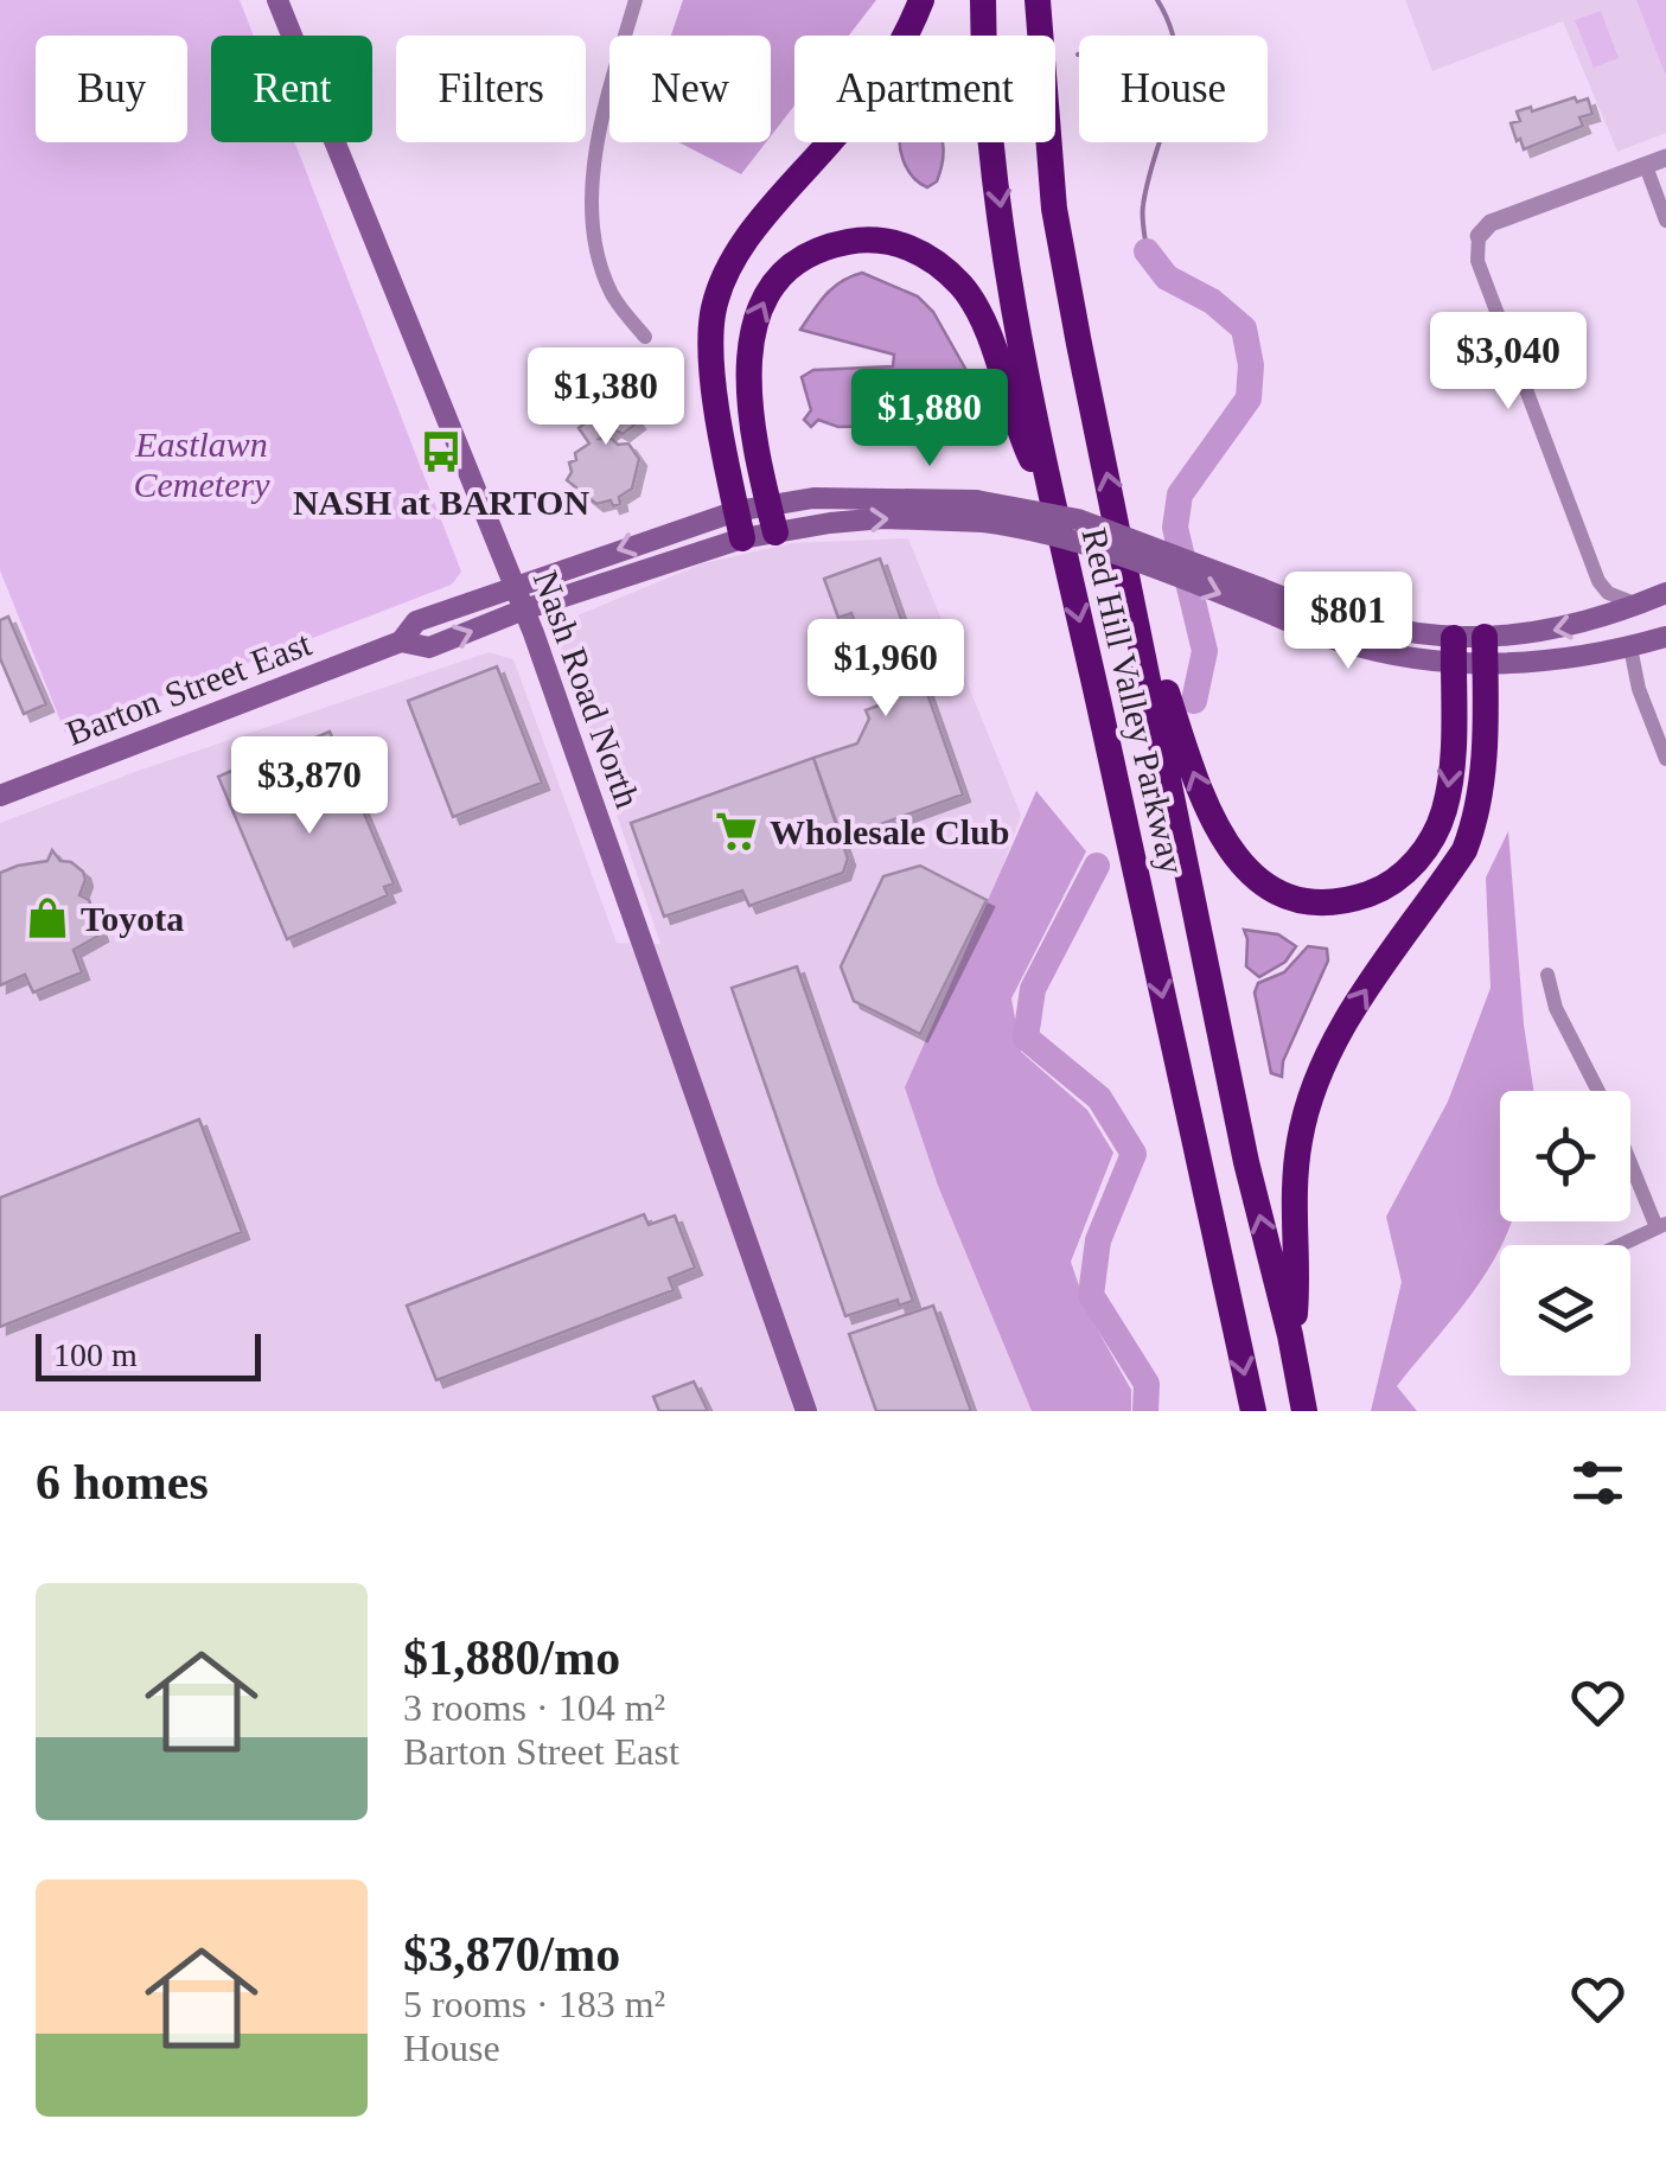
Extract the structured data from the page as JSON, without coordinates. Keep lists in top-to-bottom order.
{
  "streets": {
    "highway": ["Red Hill Valley Parkway"],
    "main road": ["Barton Street East", "Nash Road North"]
  },
  "crossings": [
    ["Barton Street East", "Nash Road North"]
  ],
  "parks": ["Eastlawn Cemetery"],
  "places": {
    "bus stop": ["NASH at BARTON"],
    "supermarket": ["Wholesale Club"],
    "shop": ["Toyota"]
  },
  "scale_bar": "100 m",
  "page": {
    "chip": [
      "Buy",
      "Rent",
      "Filters",
      "New",
      "Apartment",
      "House"
    ],
    "price": [
      "$3,040",
      "$1,380",
      "$1,880",
      "$801",
      "$1,960",
      "$3,870"
    ],
    "scale": "100 m",
    "heading": "6 homes",
    "list": [
      {
        "name": "$1,880/mo",
        "note": "3 rooms · 104 m² · Barton Street East"
      },
      {
        "name": "$3,870/mo",
        "note": "5 rooms · 183 m² · House"
      }
    ]
  }
}
